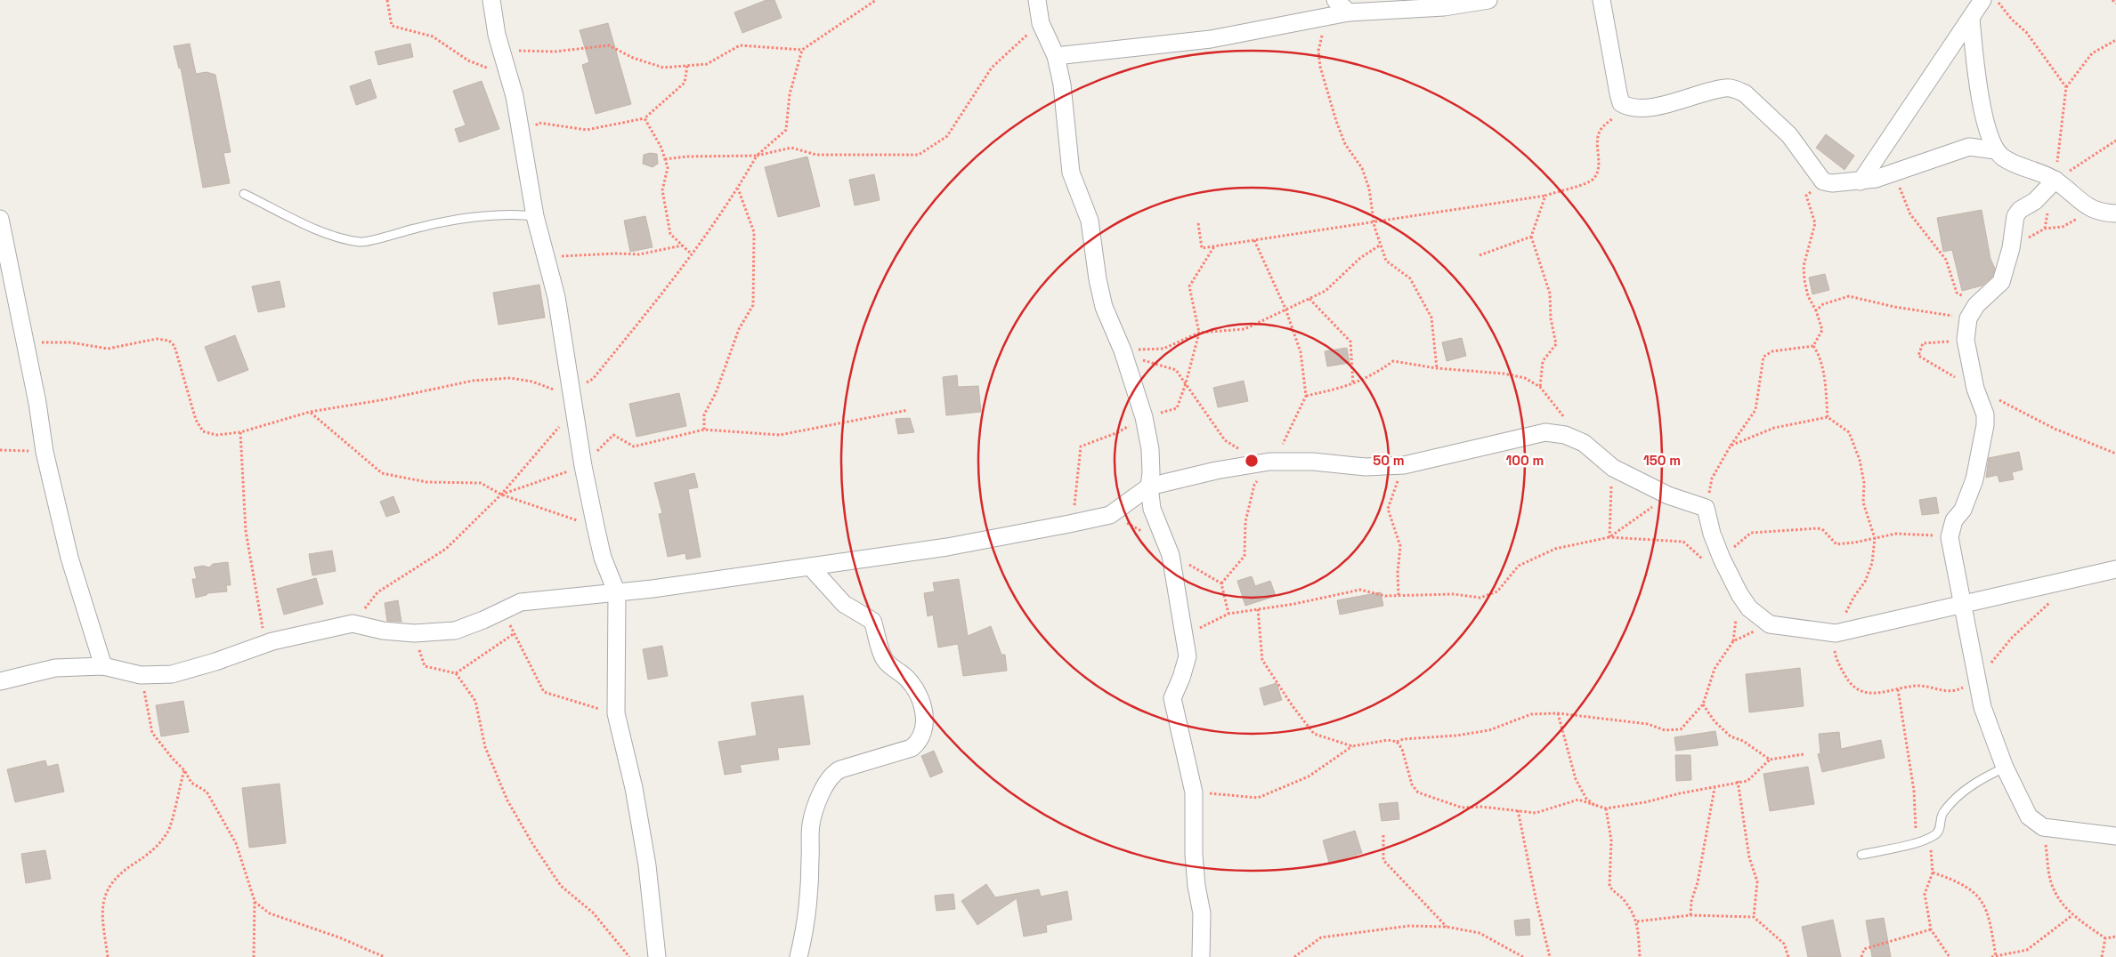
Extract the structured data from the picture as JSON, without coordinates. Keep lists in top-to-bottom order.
{
  "rings": ["50 m", "100 m", "150 m"]
}
